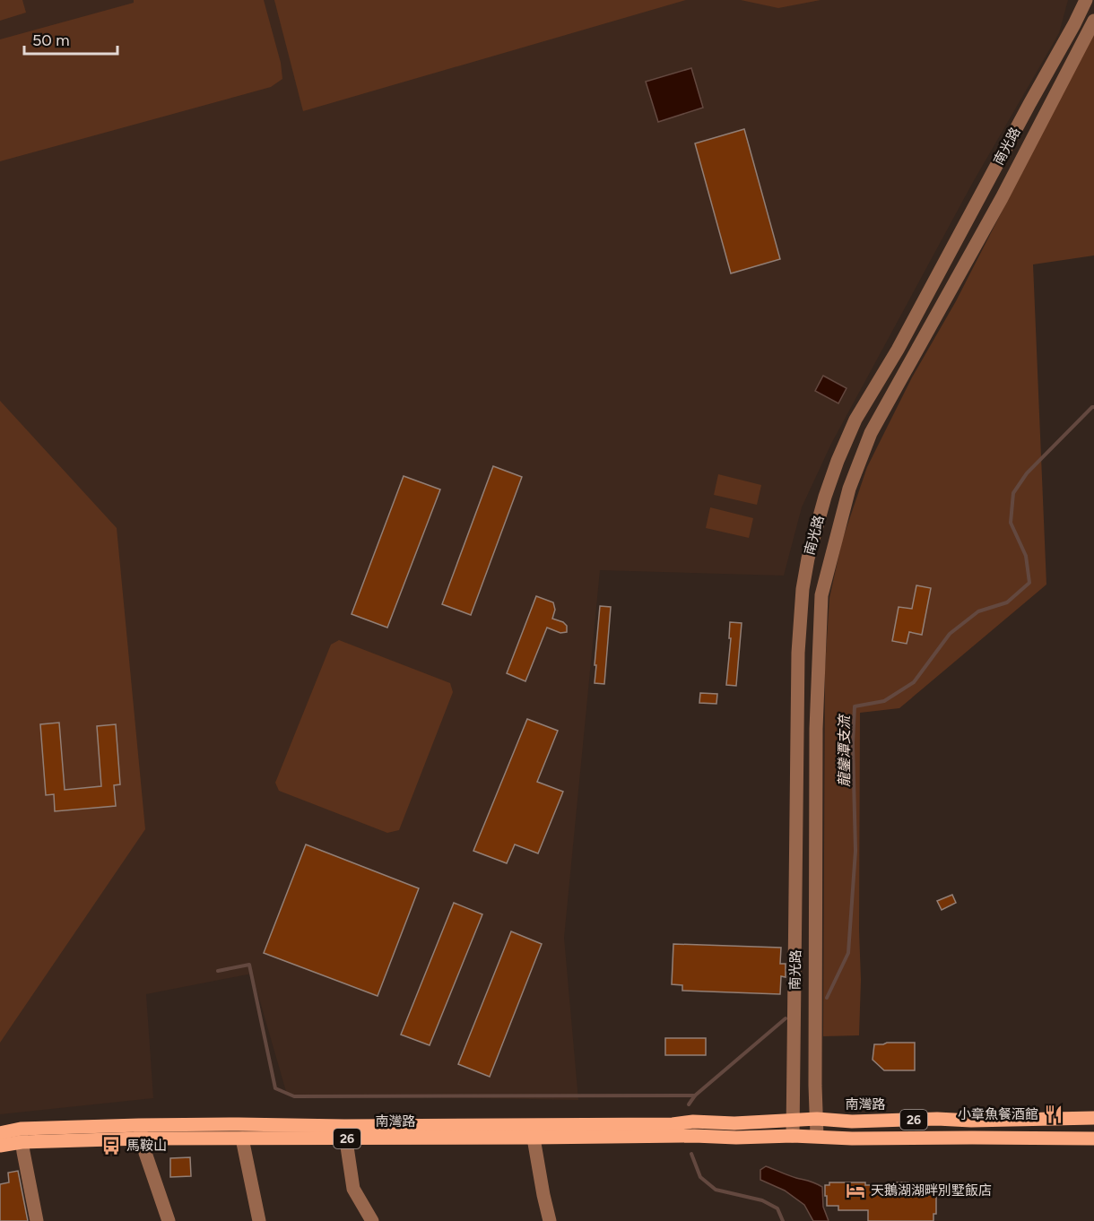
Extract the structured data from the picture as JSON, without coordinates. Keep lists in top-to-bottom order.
{
  "streets": {
    "main road": ["南灣路", "26"],
    "street": ["南光路"]
  },
  "crossings": [
    ["南光路", "南灣路"],
    ["南光路", "26"],
    ["南灣路", "26"]
  ],
  "water": ["龍鑾潭支流"],
  "places": {
    "restaurant": ["小章魚餐酒館"],
    "bus stop": ["馬鞍山"],
    "hotel": ["天鵝湖湖畔別墅飯店"]
  },
  "scale_bar": "50 m"
}
